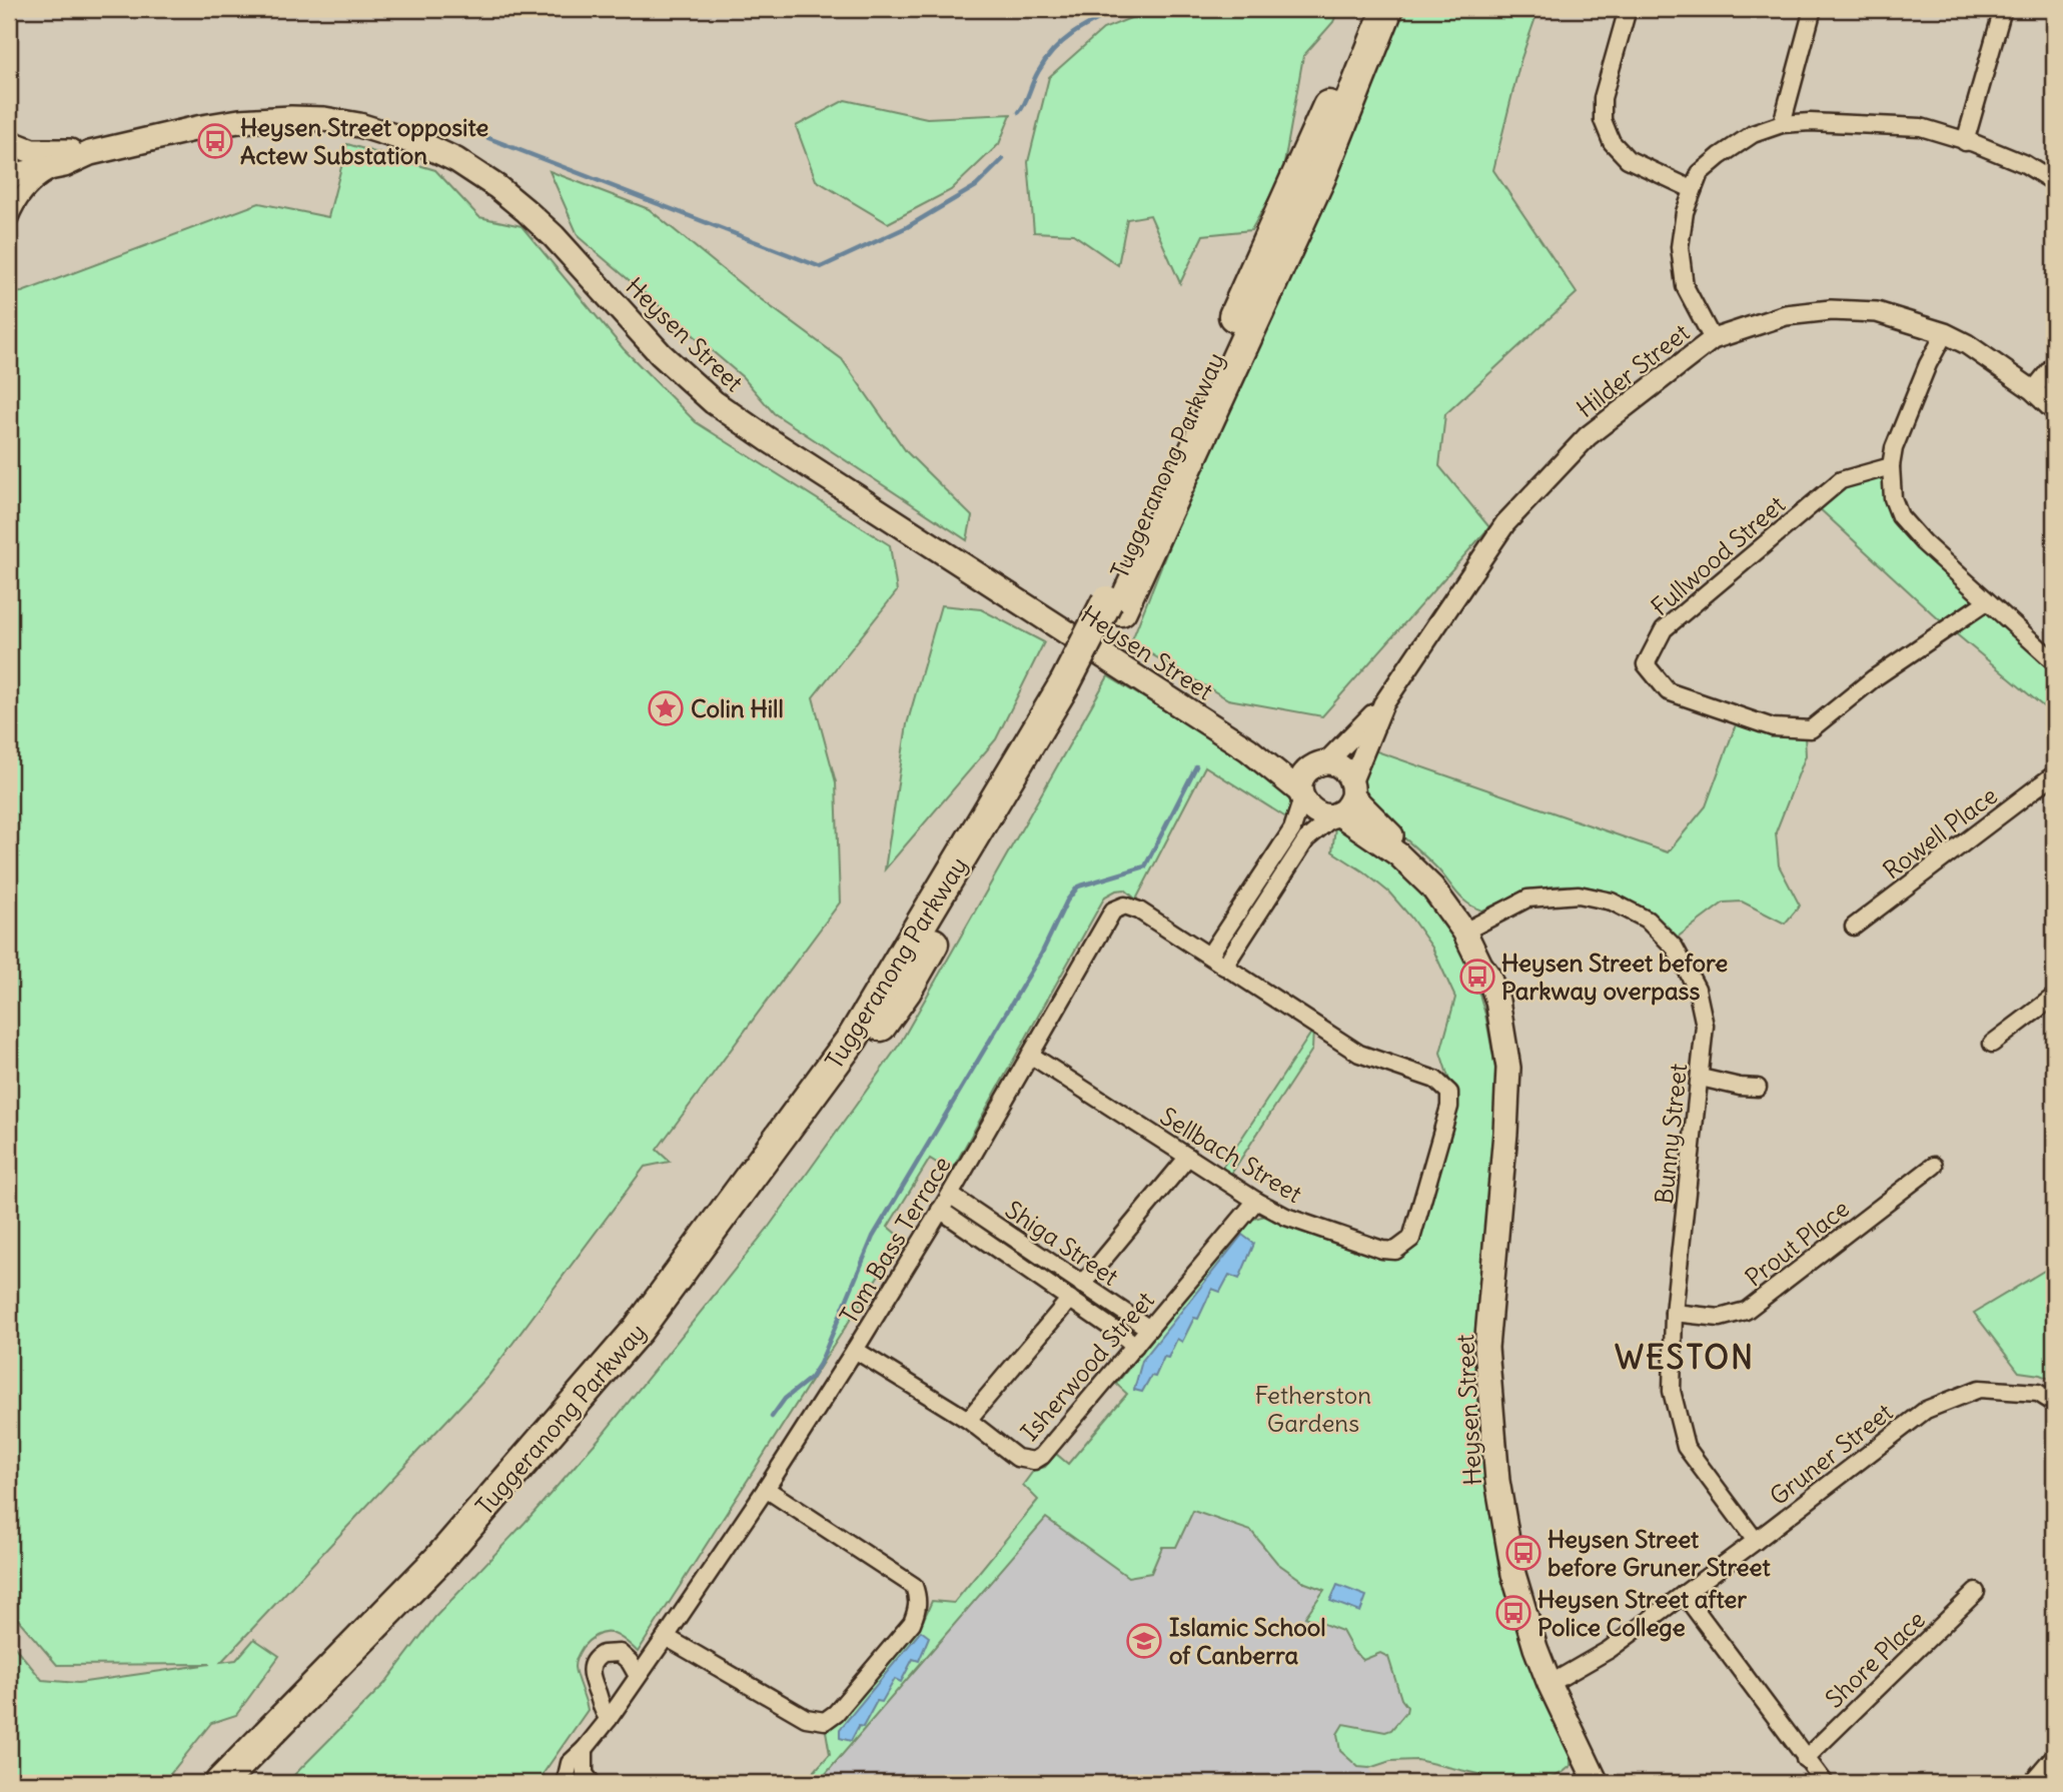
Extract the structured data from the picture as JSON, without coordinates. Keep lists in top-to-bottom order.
{
  "streets": {
    "highway": ["Tuggeranong Parkway"],
    "main road": ["Heysen Street"],
    "street": [
      "Hilder Street",
      "Fullwood Street",
      "Rowell Place",
      "Bunny Street",
      "Sellbach Street",
      "Tom Bass Terrace",
      "Shiga Street",
      "Prout Place",
      "Isherwood Street",
      "Gruner Street",
      "Shore Place"
    ]
  },
  "crossings": [
    ["Heysen Street", "Hilder Street"],
    ["Heysen Street", "Bunny Street"],
    ["Heysen Street", "Gruner Street"],
    ["Bunny Street", "Prout Place"],
    ["Bunny Street", "Gruner Street"],
    ["Sellbach Street", "Tom Bass Terrace"],
    ["Sellbach Street", "Isherwood Street"],
    ["Tom Bass Terrace", "Shiga Street"],
    ["Tom Bass Terrace", "Isherwood Street"],
    ["Shiga Street", "Isherwood Street"]
  ],
  "districts": ["WESTON"],
  "parks": ["Fetherston Gardens"],
  "places": {
    "bus stop": [
      "Heysen Street opposite Actew Substation",
      "Heysen Street before Parkway overpass",
      "Heysen Street before Gruner Street",
      "Heysen Street after Police College"
    ],
    "place": ["Colin Hill"],
    "school or university": ["Islamic School of Canberra"]
  }
}
